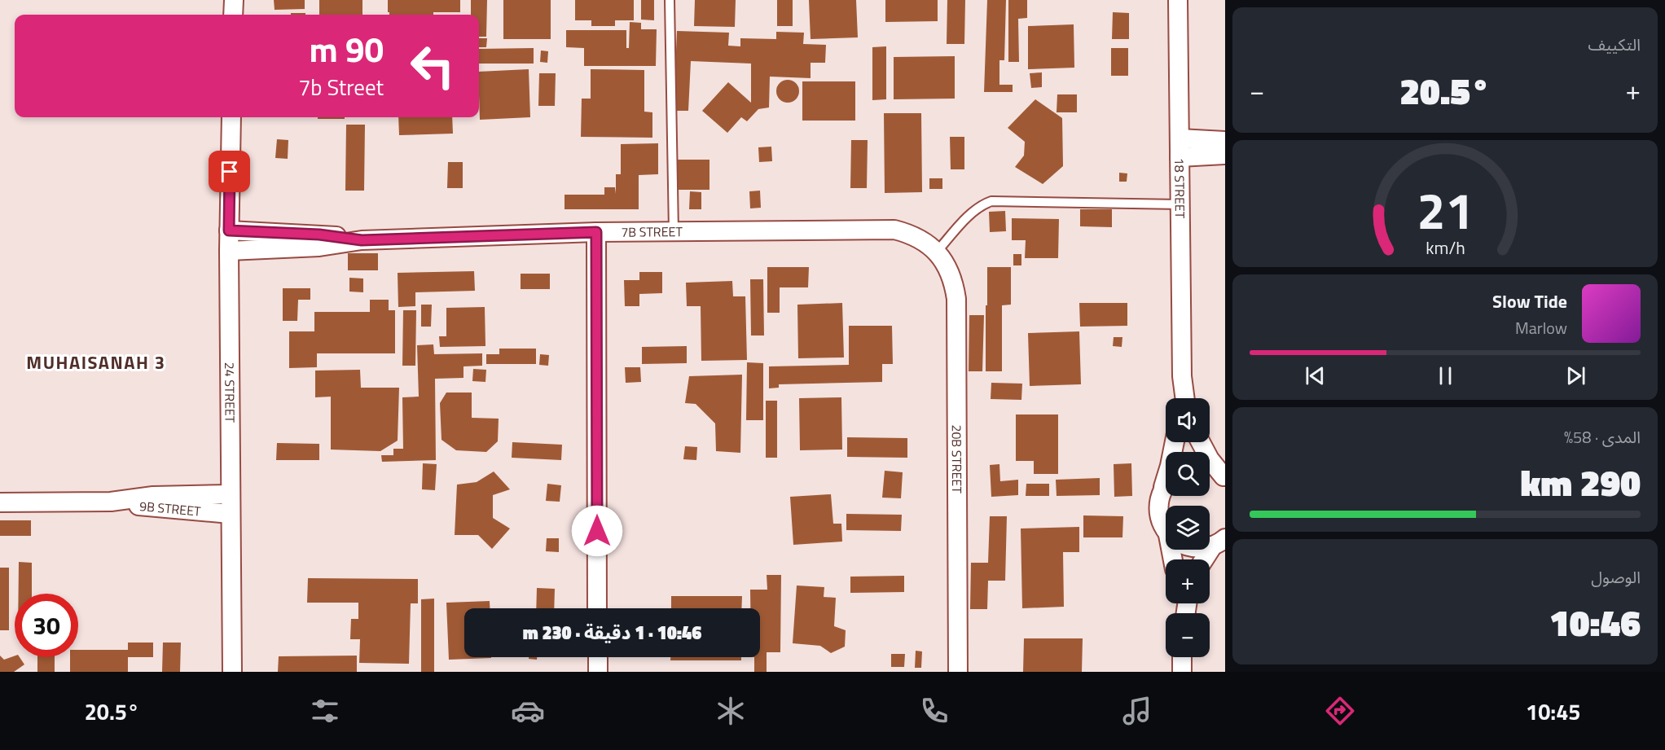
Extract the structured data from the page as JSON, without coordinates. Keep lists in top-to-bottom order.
{
  "streets": {
    "street": [
      "18 STREET",
      "7B STREET",
      "24 STREET",
      "20B STREET",
      "9B STREET"
    ]
  },
  "crossings": [
    ["7B STREET", "24 STREET"],
    ["7B STREET", "20B STREET"],
    ["24 STREET", "9B STREET"]
  ],
  "districts": ["MUHAISANAH 3"],
  "page": {
    "tile": [
      "التكييف",
      ["المدى · 58%", "290 km"],
      ["الوصول", "10:46"]
    ],
    "turn": ["90 m", "7b Street"],
    "heat": ["−", "20.5°", "+"],
    "song": ["Slow Tide", "Marlow"],
    "map_buttons": ["+", "−"],
    "limit": "30",
    "trip": "10:46 · 1 دقيقة · 230 m",
    "tabs": ["10:45", "20.5°"],
    "gauge": ["21", "km/h"]
  }
}
